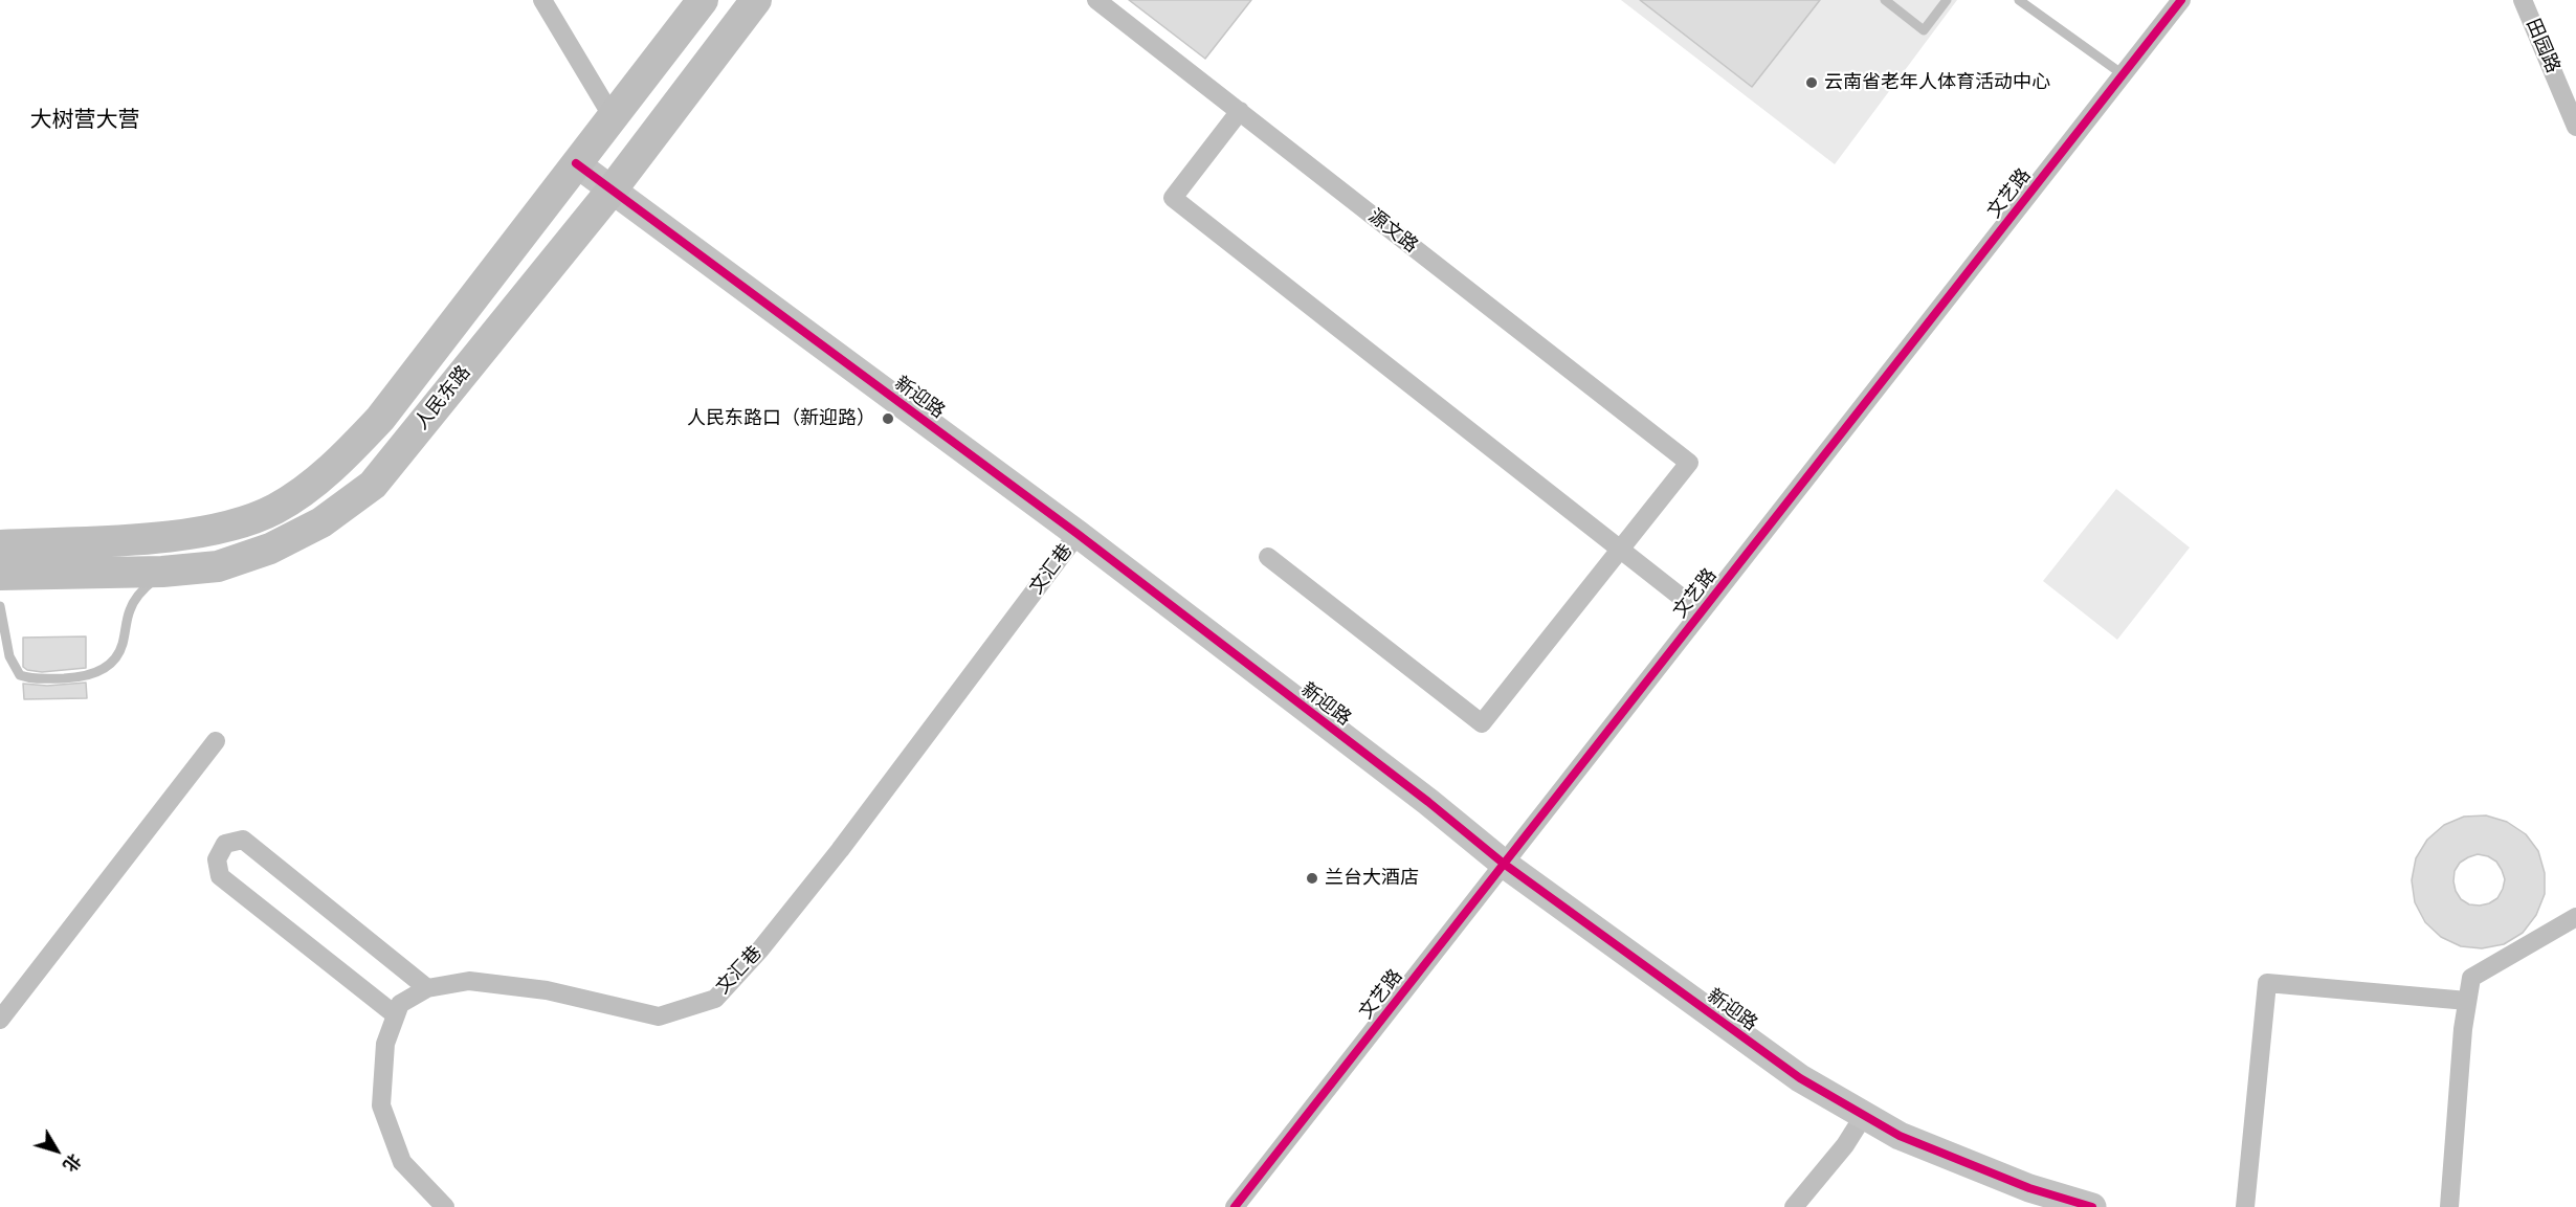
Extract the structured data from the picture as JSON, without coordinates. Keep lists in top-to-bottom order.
{
  "streets": {
    "main road": ["人民东路"],
    "street": [
      "田园路",
      "文艺路",
      "源文路",
      "新迎路",
      "文汇巷"
    ]
  },
  "crossings": [
    ["文艺路", "新迎路"],
    ["人民东路", "新迎路"],
    ["新迎路", "文汇巷"]
  ],
  "districts": ["大树营大营"],
  "places": ["云南省老年人体育活动中心", "人民东路口（新迎路）", "兰台大酒店"],
  "north": "bottom right"
}
